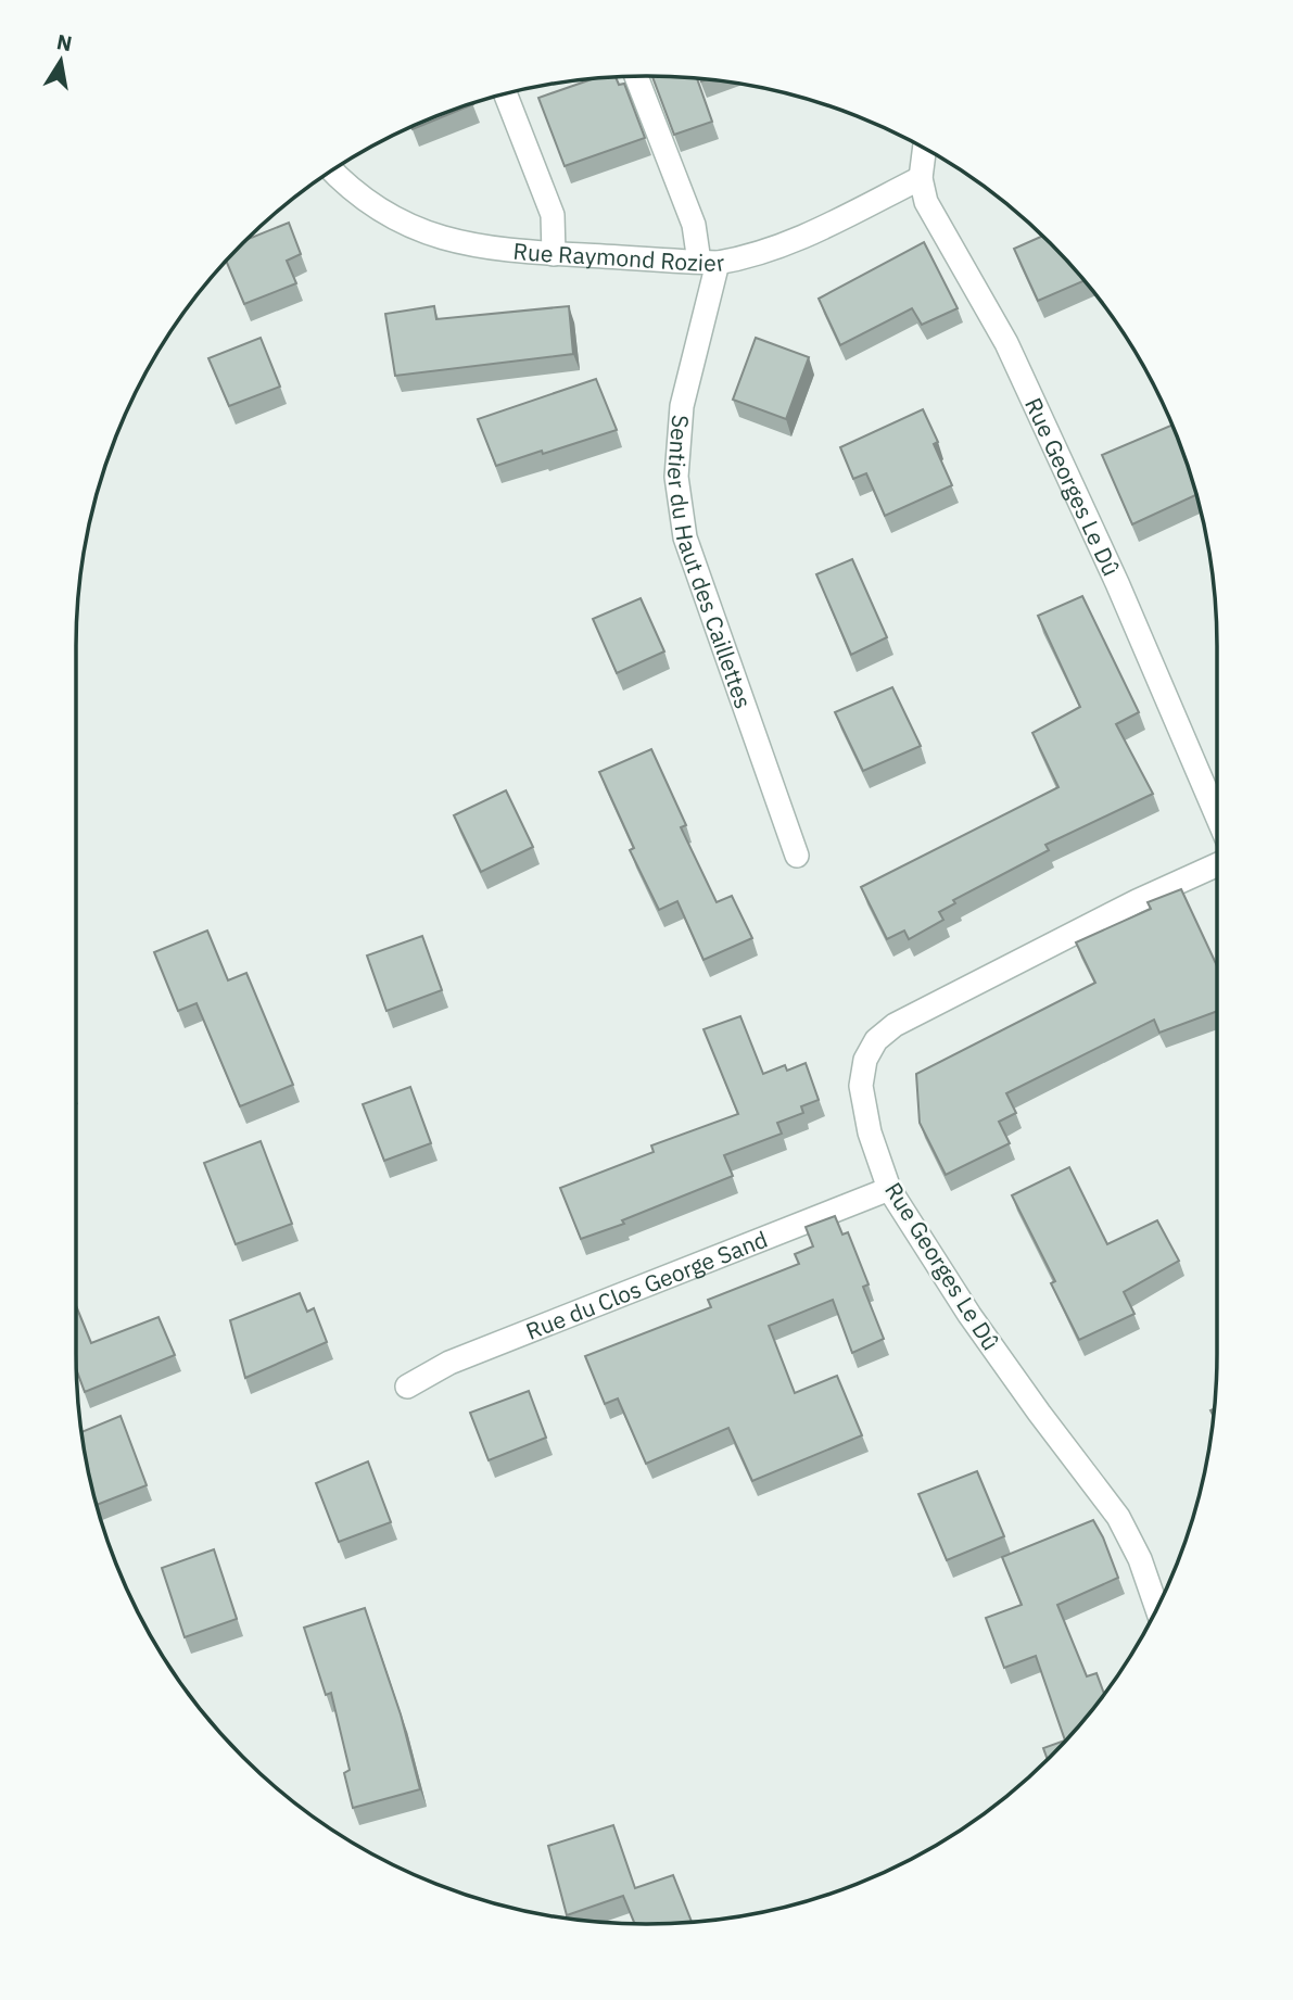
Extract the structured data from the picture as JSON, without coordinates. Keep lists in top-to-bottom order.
{
  "streets": {
    "street": [
      "Rue Raymond Rozier",
      "Rue Georges Le Dû",
      "Sentier du Haut des Caillettes",
      "Rue du Clos George Sand"
    ]
  },
  "crossings": [
    ["Rue Raymond Rozier", "Rue Georges Le Dû"],
    ["Rue Raymond Rozier", "Sentier du Haut des Caillettes"],
    ["Rue Georges Le Dû", "Rue du Clos George Sand"]
  ],
  "north": "top"
}
